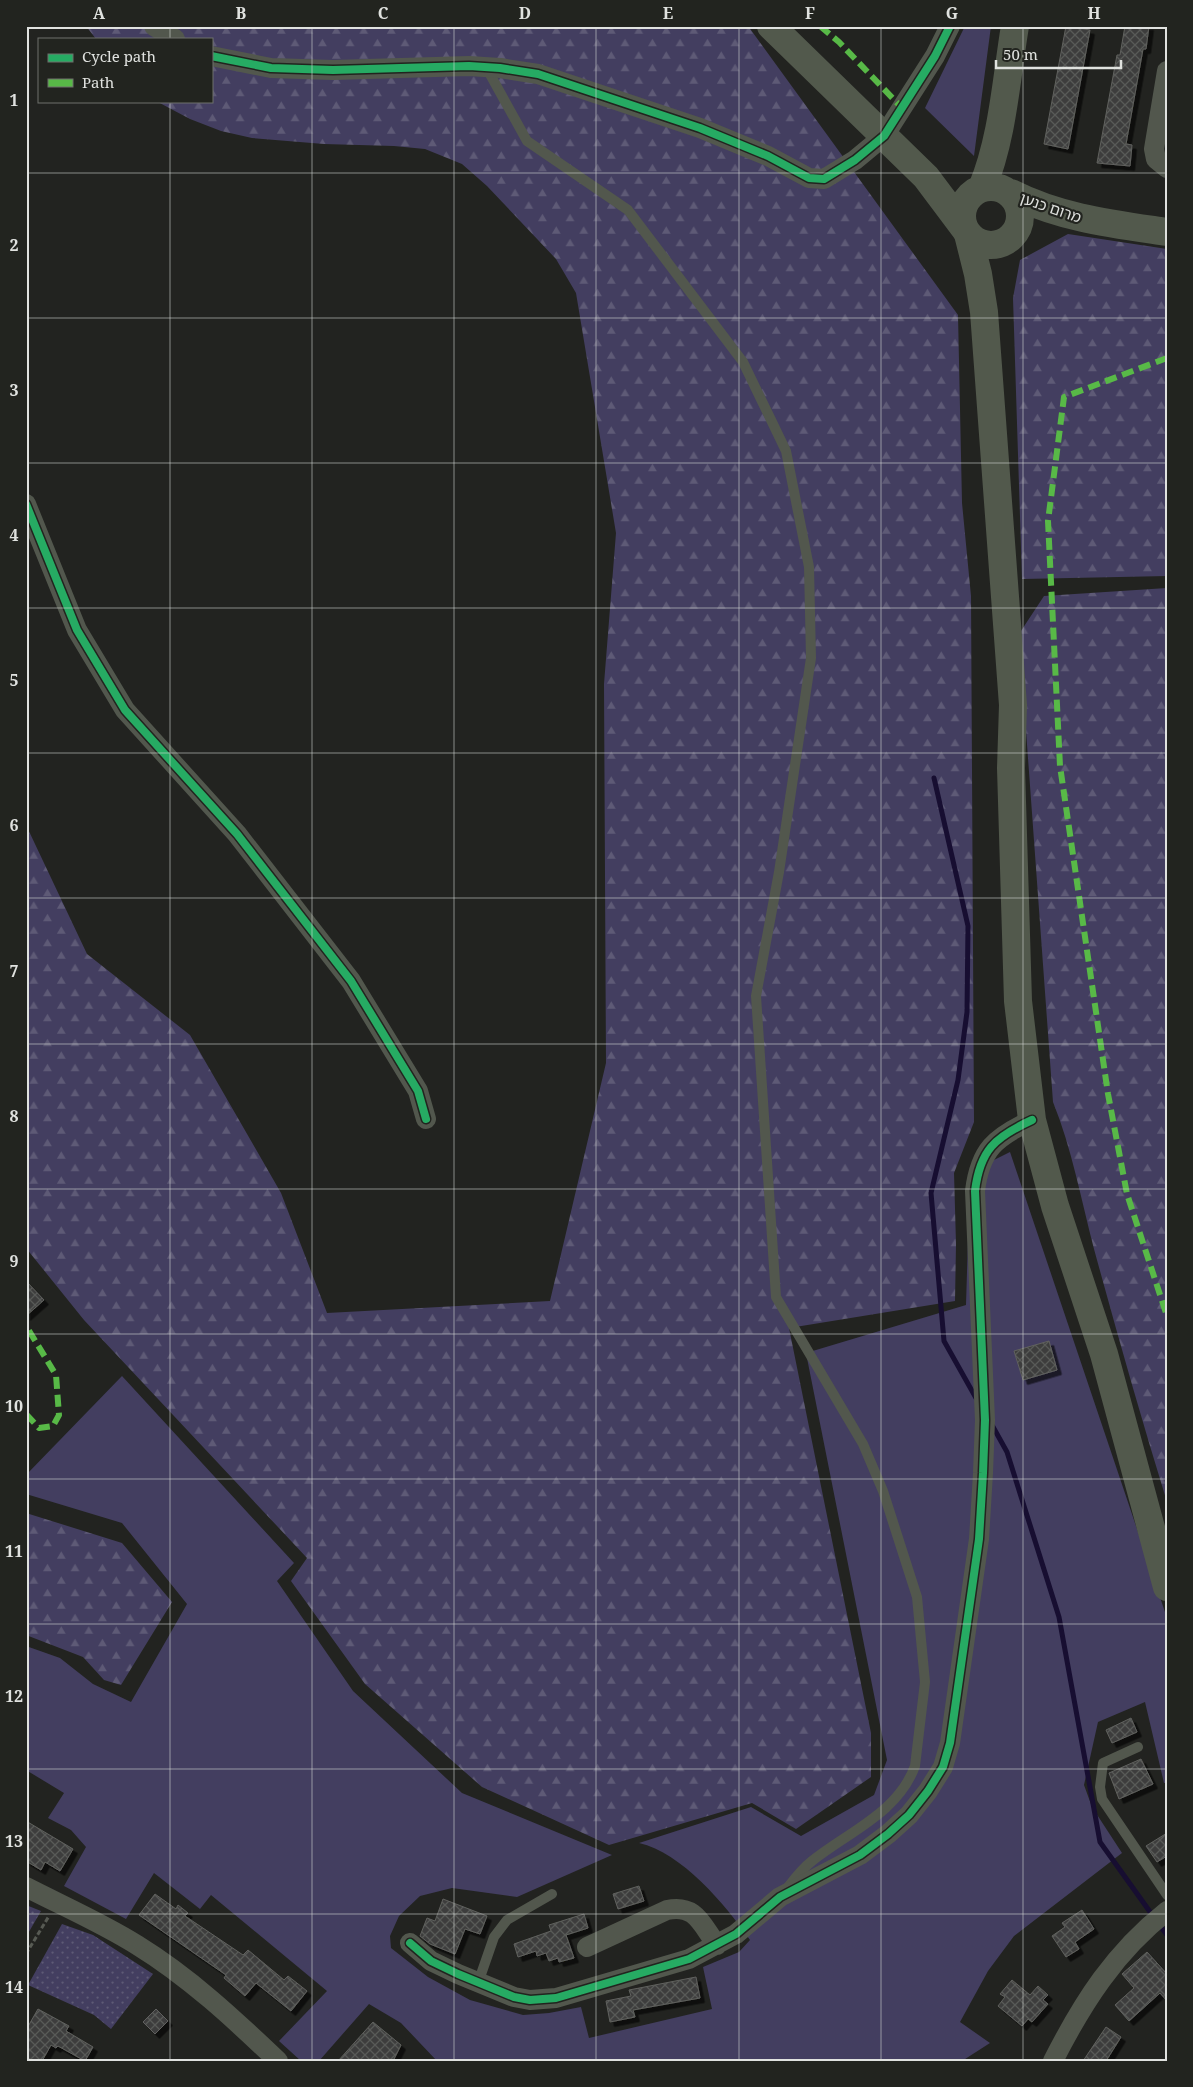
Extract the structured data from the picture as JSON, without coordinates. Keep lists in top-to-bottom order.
{
  "streets": {
    "main road": ["מרום כנען"]
  },
  "legend": ["Cycle path", "Path"],
  "scale_bar": "50 m",
  "grid": {
    "columns": [
      "A",
      "B",
      "C",
      "D",
      "E",
      "F",
      "G",
      "H"
    ],
    "rows": [
      "1",
      "2",
      "3",
      "4",
      "5",
      "6",
      "7",
      "8",
      "9",
      "10",
      "11",
      "12",
      "13",
      "14"
    ]
  }
}
